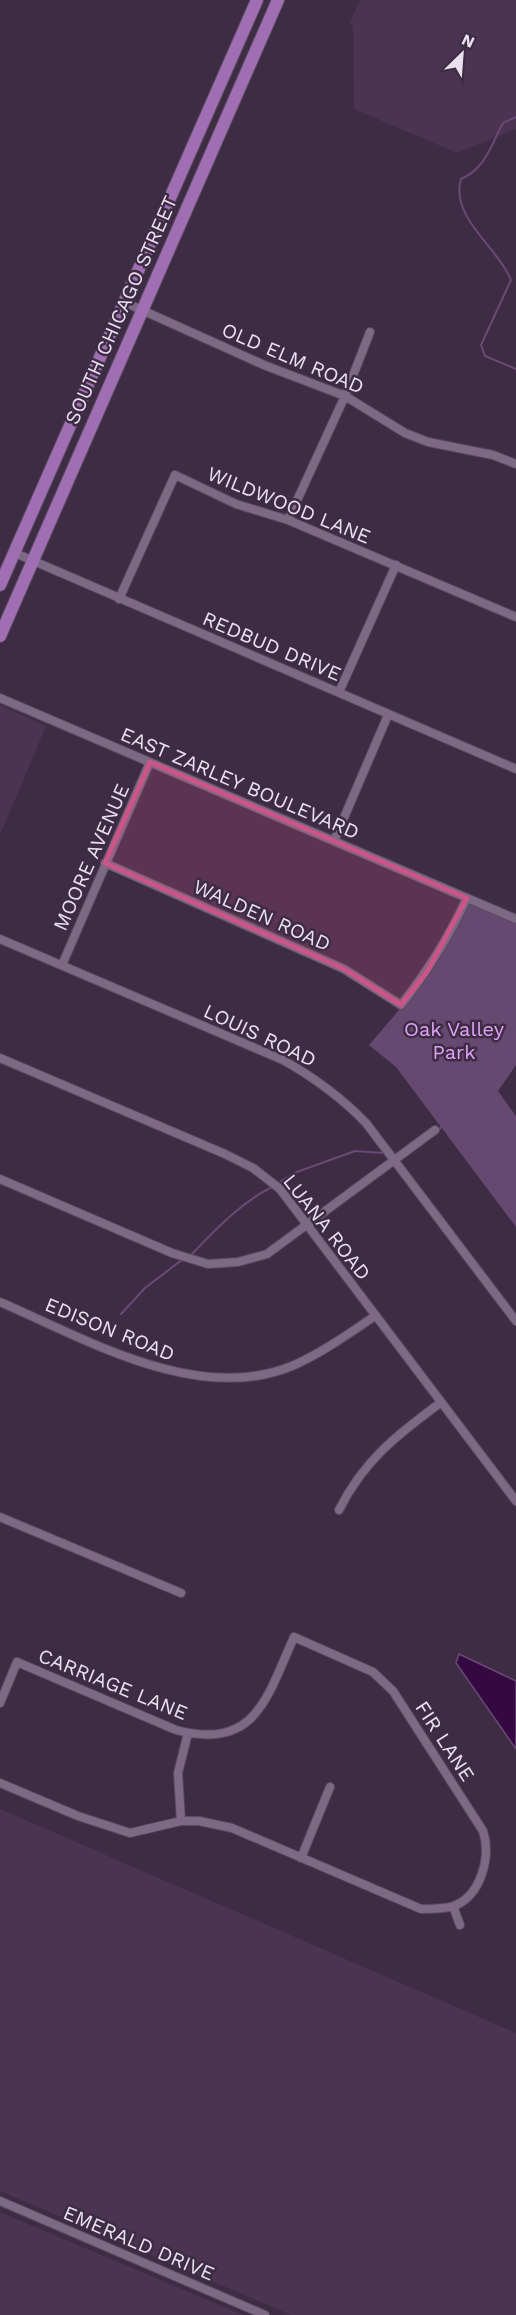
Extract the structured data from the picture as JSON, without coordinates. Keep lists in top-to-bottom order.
{
  "streets": {
    "main road": ["SOUTH CHICAGO STREET"],
    "street": [
      "OLD ELM ROAD",
      "WILDWOOD LANE",
      "REDBUD DRIVE",
      "EAST ZARLEY BOULEVARD",
      "MOORE AVENUE",
      "WALDEN ROAD",
      "LOUIS ROAD",
      "LUANA ROAD",
      "EDISON ROAD",
      "CARRIAGE LANE",
      "FIR LANE",
      "EMERALD DRIVE"
    ]
  },
  "crossings": [
    ["SOUTH CHICAGO STREET", "OLD ELM ROAD"],
    ["SOUTH CHICAGO STREET", "REDBUD DRIVE"],
    ["WILDWOOD LANE", "REDBUD DRIVE"],
    ["EAST ZARLEY BOULEVARD", "MOORE AVENUE"],
    ["EAST ZARLEY BOULEVARD", "WALDEN ROAD"],
    ["MOORE AVENUE", "WALDEN ROAD"],
    ["MOORE AVENUE", "LOUIS ROAD"],
    ["LUANA ROAD", "EDISON ROAD"],
    ["CARRIAGE LANE", "FIR LANE"]
  ],
  "parks": ["Oak Valley Park"],
  "north": "top right"
}
